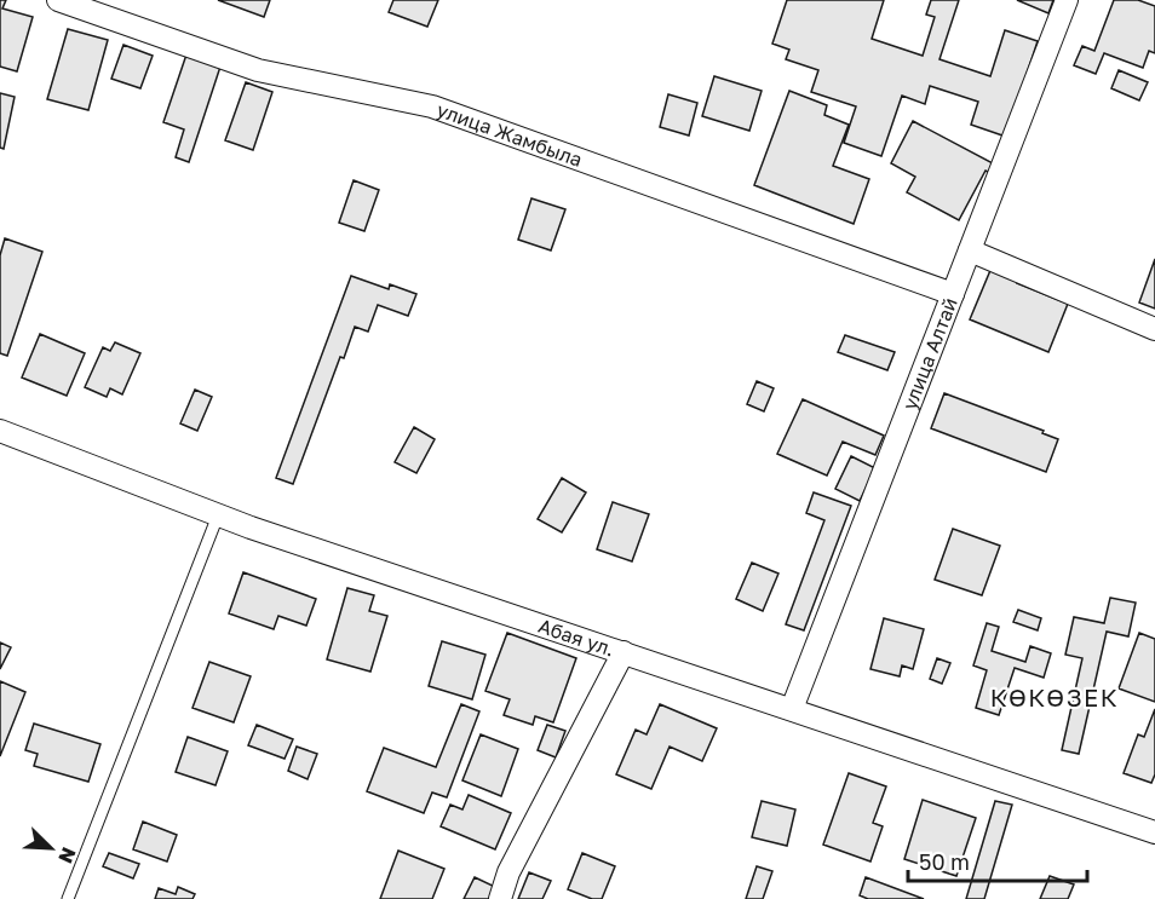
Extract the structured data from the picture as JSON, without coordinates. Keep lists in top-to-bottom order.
{
  "streets": {
    "street": ["улица Жамбыла", "улица Алтай", "Абая ул."]
  },
  "crossings": [
    ["улица Жамбыла", "улица Алтай"],
    ["улица Алтай", "Абая ул."]
  ],
  "districts": ["КӨКӨЗЕК"],
  "scale_bar": "50 m",
  "north": "bottom right"
}
